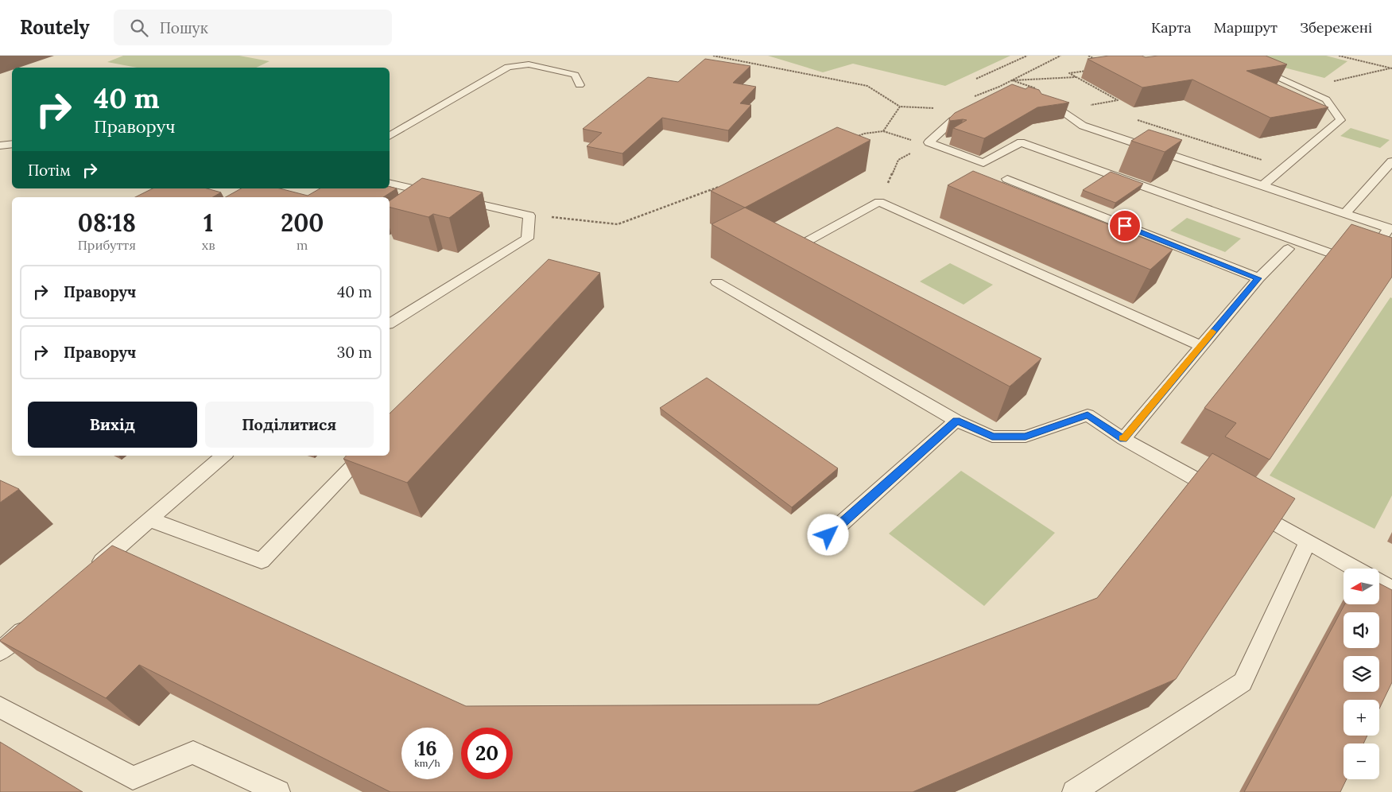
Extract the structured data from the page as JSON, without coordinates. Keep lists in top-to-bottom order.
{
  "north": "left",
  "page": {
    "header": "Routely",
    "search": "Пошук",
    "nav": ["Карта", "Маршрут", "Збережені"],
    "turn": ["40 m", "Праворуч"],
    "then": "Потім",
    "eta": [
      "08:18",
      "Прибуття",
      "1",
      "хв",
      "200",
      "m"
    ],
    "list": [
      {
        "name": "Праворуч",
        "value": "40 m"
      },
      {
        "name": "Праворуч",
        "value": "30 m"
      }
    ],
    "buttons": ["Вихід", "Поділитися"],
    "map_buttons": ["+", "−"],
    "speed": "16 km/h",
    "limit": "20"
  }
}
